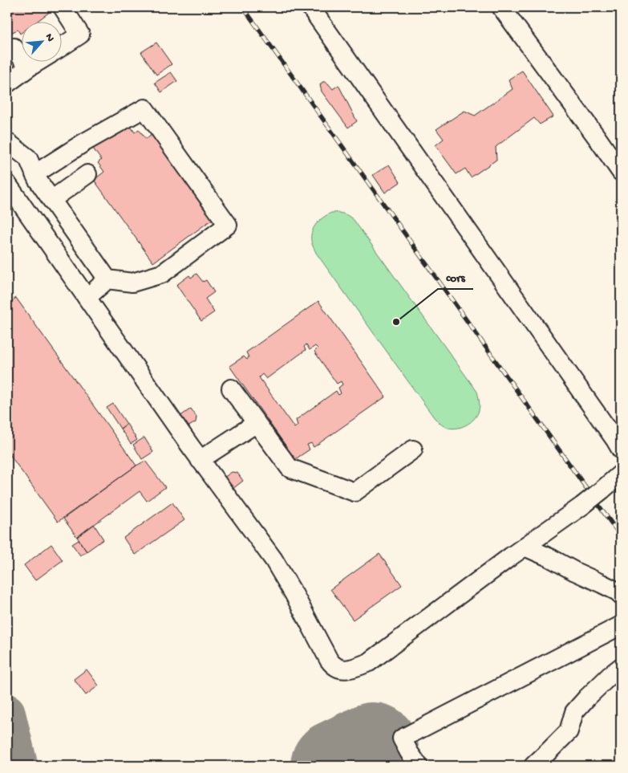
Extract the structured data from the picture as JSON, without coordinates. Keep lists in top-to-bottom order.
{
  "places": ["cors"],
  "north": "top right"
}
